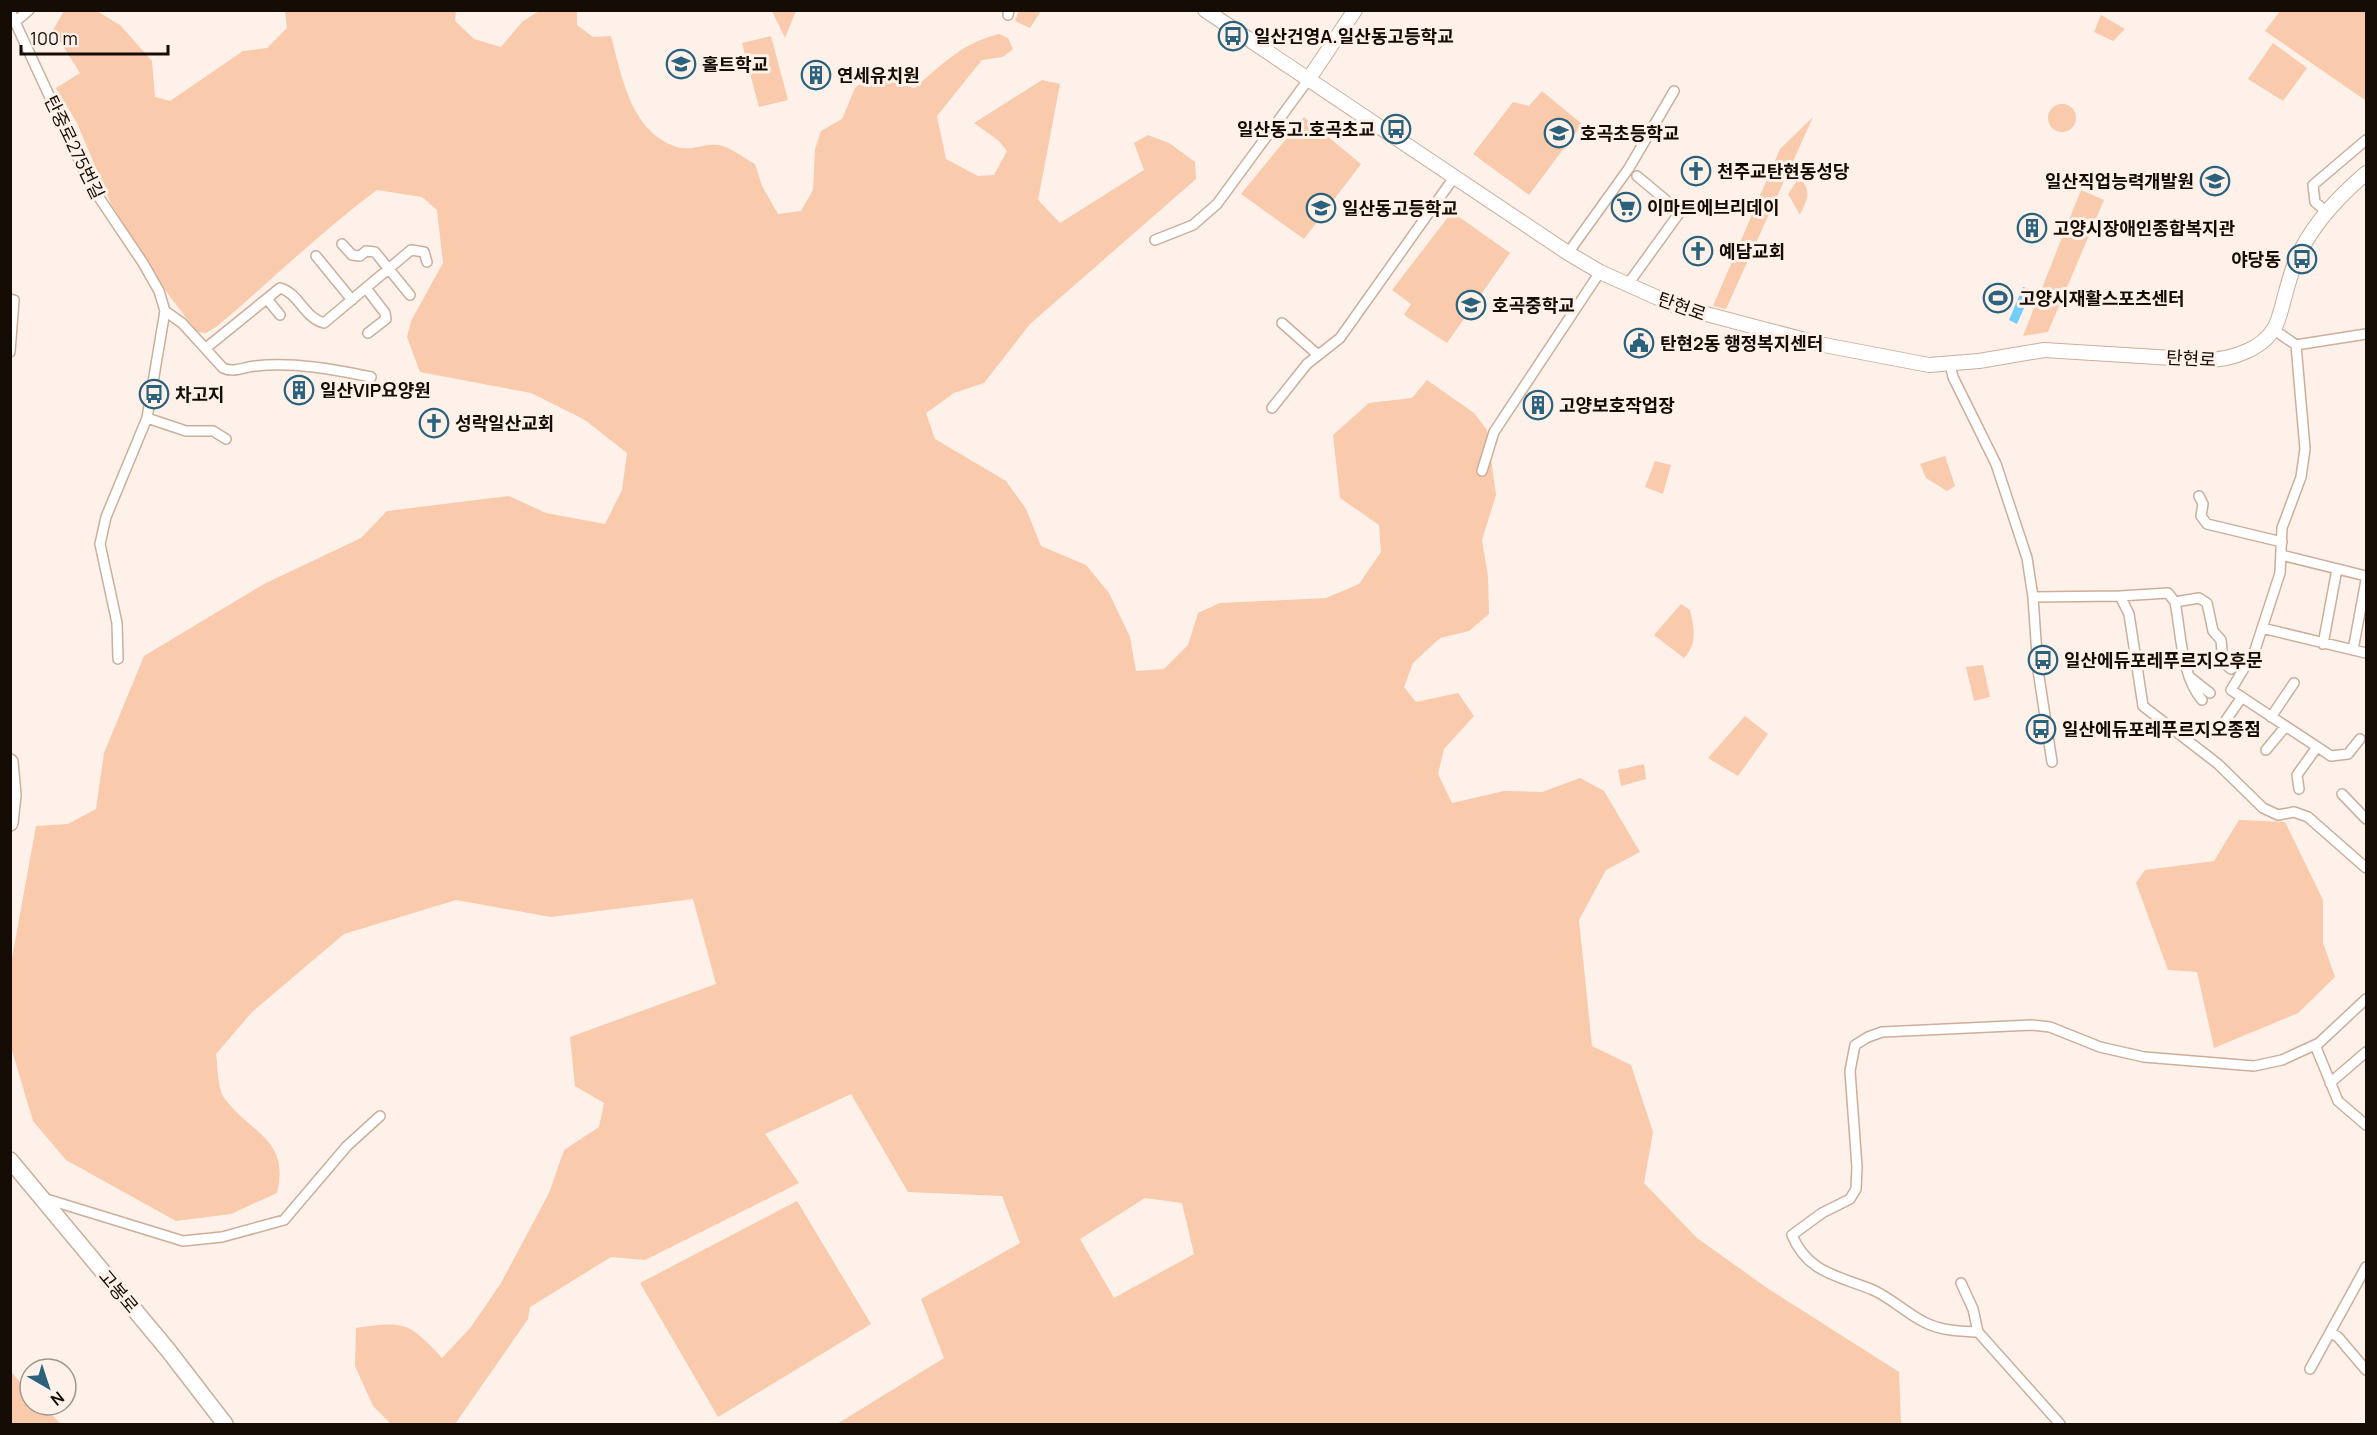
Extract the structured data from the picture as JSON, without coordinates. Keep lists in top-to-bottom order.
{
  "streets": {
    "main road": ["탄현로", "고봉로"],
    "street": ["탄중로275번길"]
  },
  "places": {
    "bus stop": [
      "일산건영A.일산동고등학교",
      "일산동고.호곡초교",
      "야당동",
      "차고지",
      "일산에듀포레푸르지오후문",
      "일산에듀포레푸르지오종점"
    ],
    "school or university": [
      "홀트학교",
      "호곡초등학교",
      "일산직업능력개발원",
      "일산동고등학교",
      "호곡중학교"
    ],
    "building": [
      "연세유치원",
      "고양시장애인종합복지관",
      "일산VIP요양원",
      "고양보호작업장"
    ],
    "church": ["천주교탄현동성당", "예담교회", "성락일산교회"],
    "supermarket": ["이마트에브리데이"],
    "sports": ["고양시재활스포츠센터"],
    "public building": ["탄현2동 행정복지센터"]
  },
  "scale_bar": "100 m",
  "north": "bottom right"
}
